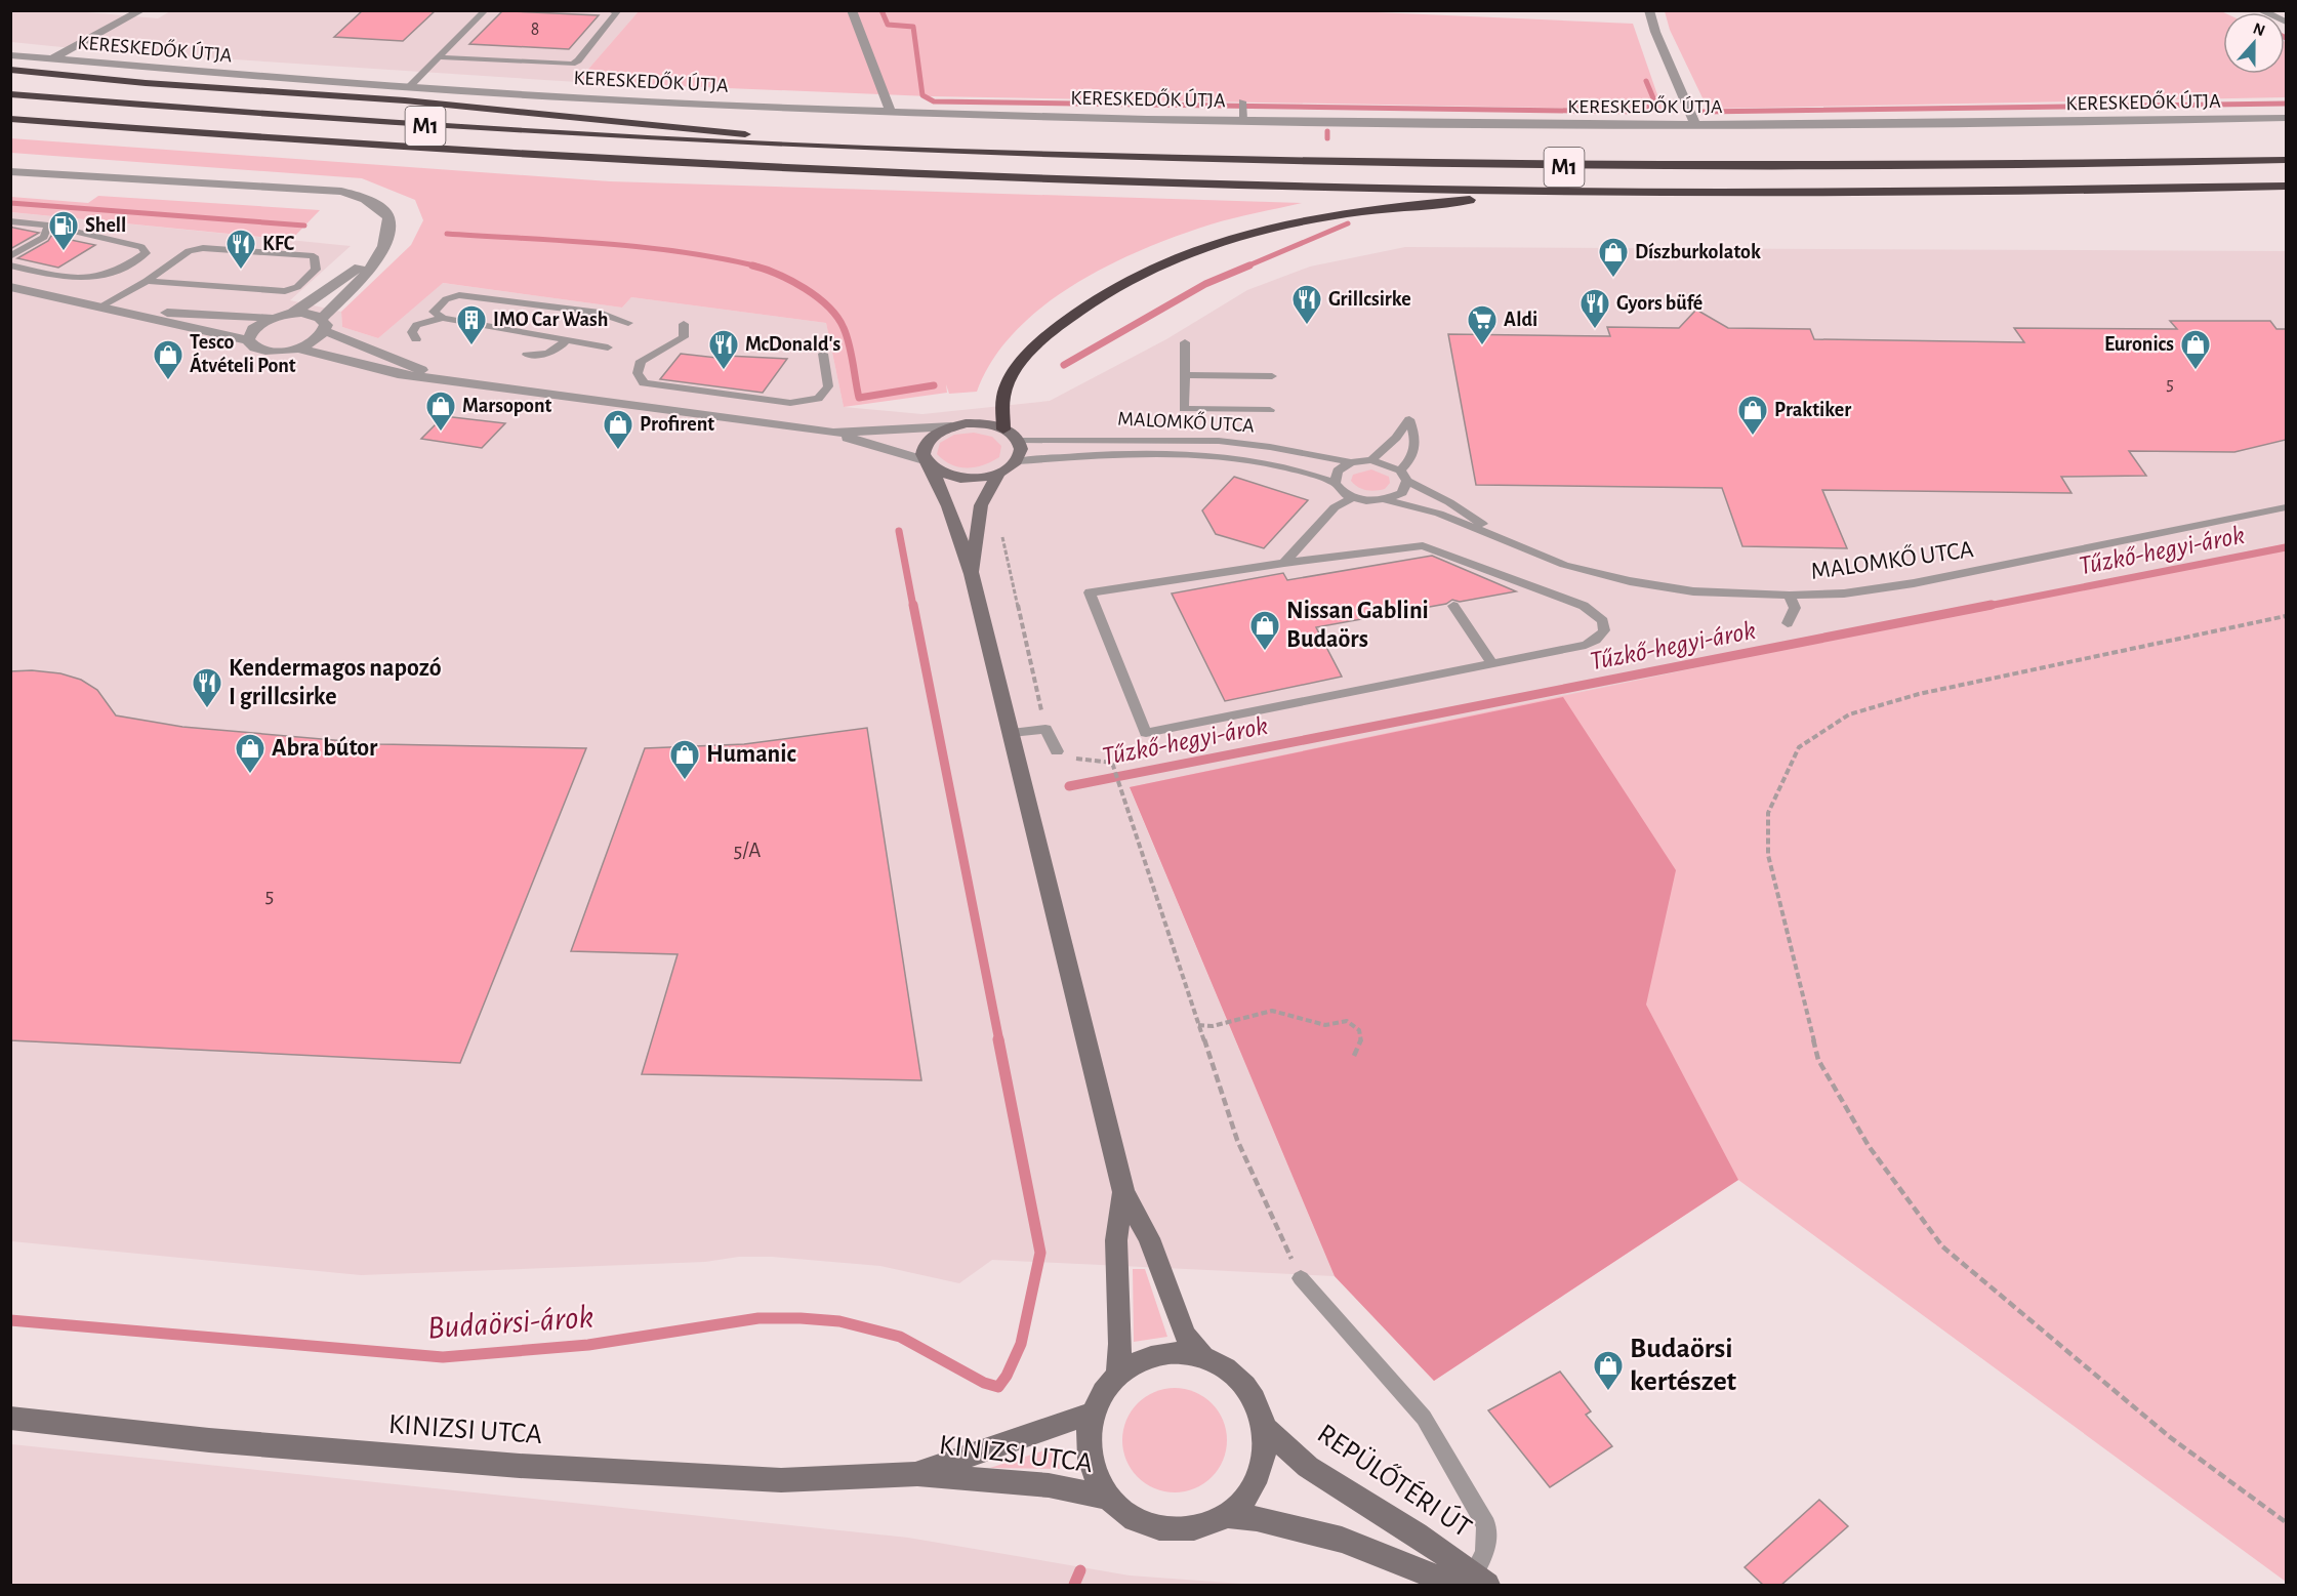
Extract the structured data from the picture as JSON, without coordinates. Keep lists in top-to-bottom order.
{
  "streets": {
    "highway": ["M1"],
    "street": ["KERESKEDŐK ÚTJA", "KINIZSI UTCA", "REPÜLŐTÉRI ÚT"],
    "lane": ["MALOMKŐ UTCA"]
  },
  "crossings": [
    ["KINIZSI UTCA", "REPÜLŐTÉRI ÚT"]
  ],
  "water": ["Tűzkő-hegyi-árok", "Budaörsi-árok"],
  "places": {
    "fuel station": ["Shell"],
    "restaurant": [
      "KFC",
      "Grillcsirke",
      "Gyors büfé",
      "McDonald's",
      "Kendermagos napozó I grillcsirke"
    ],
    "shop": [
      "Díszburkolatok",
      "Euronics",
      "Tesco Átvételi Pont",
      "Marsopont",
      "Praktiker",
      "Profirent",
      "Nissan Gablini Budaörs",
      "Abra bútor",
      "Humanic",
      "Budaörsi kertészet"
    ],
    "building": ["IMO Car Wash"],
    "supermarket": ["Aldi"]
  },
  "house_numbers": [
    "8",
    "5",
    "5/A",
    "5"
  ],
  "north": "top"
}
